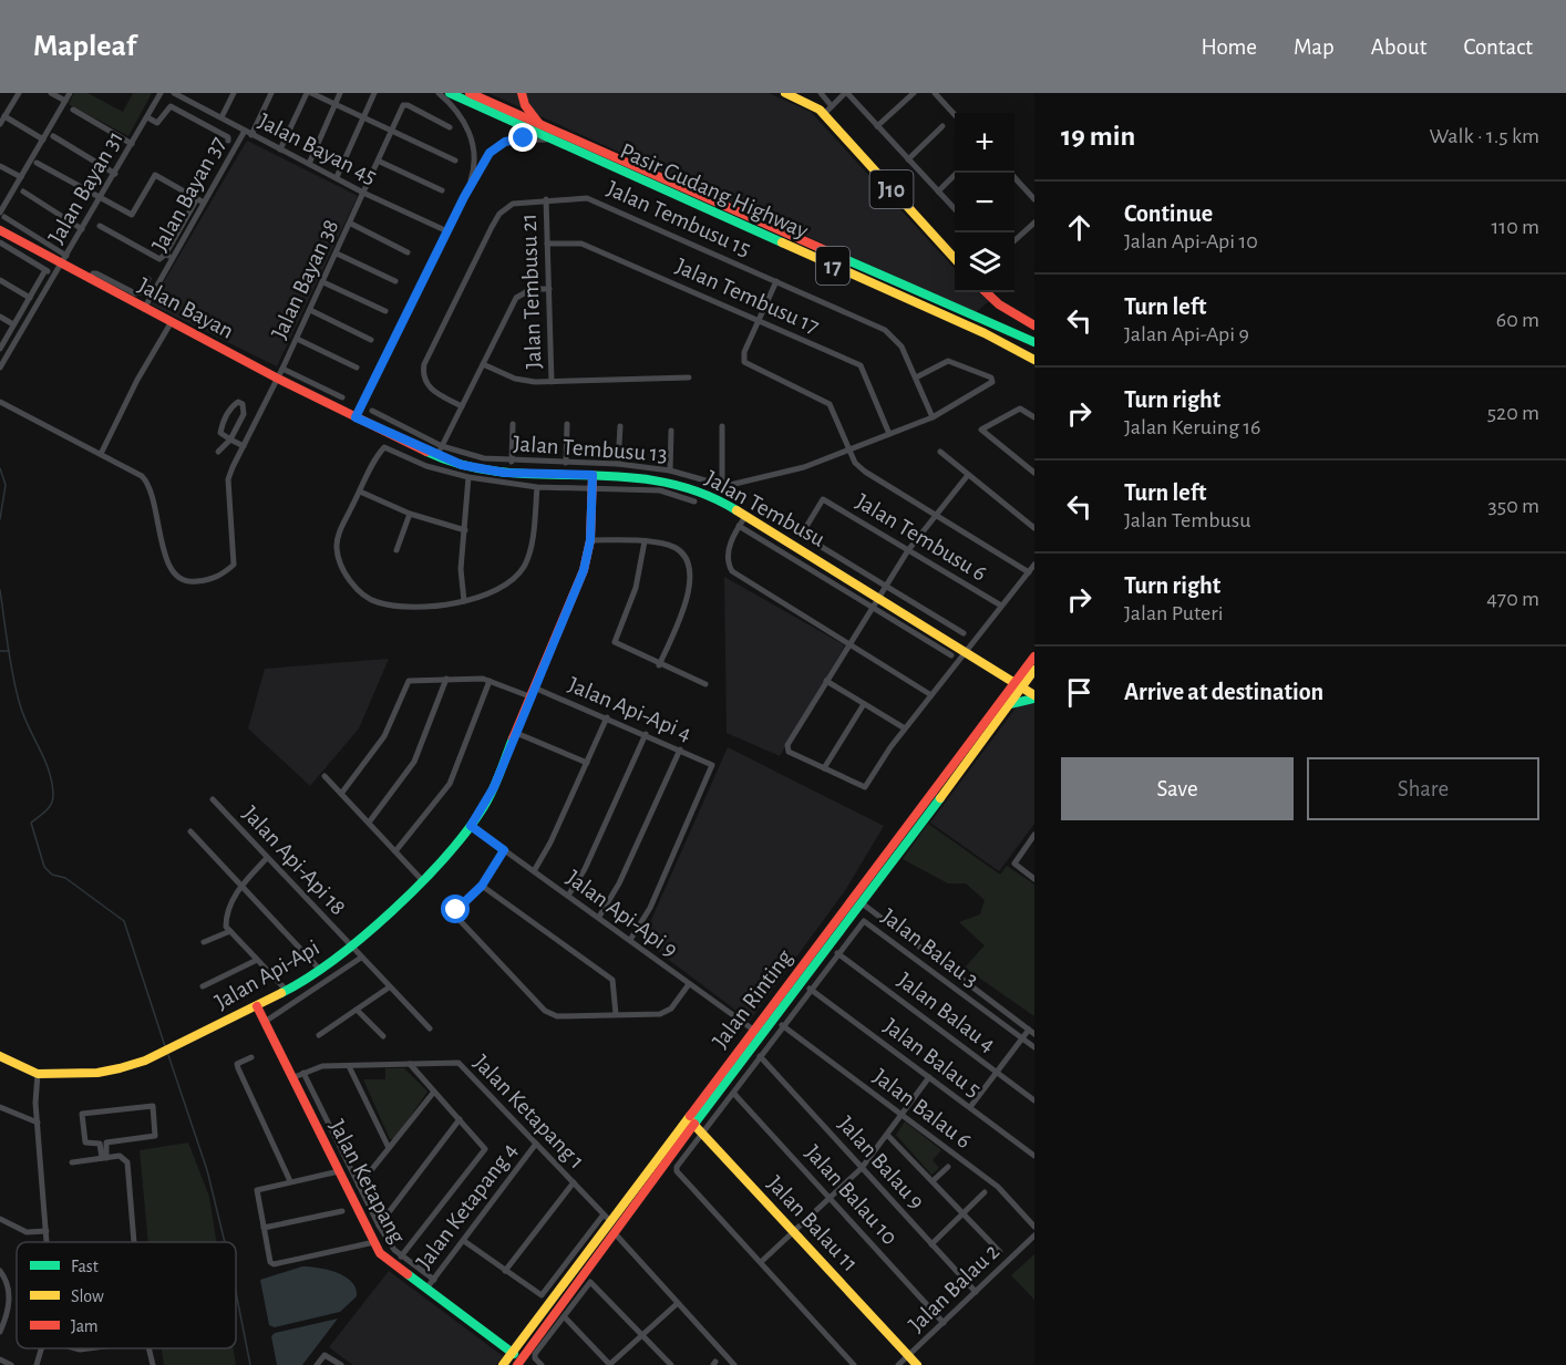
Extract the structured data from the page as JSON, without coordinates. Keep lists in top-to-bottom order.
{
  "streets": {
    "main road": [
      "J10",
      "Pasir Gudang Highway",
      "17",
      "Jalan Bayan",
      "Jalan Tembusu",
      "Jalan Api-Api",
      "Jalan Rinting",
      "Jalan Ketapang",
      "Jalan Balau 11"
    ],
    "street": [
      "Jalan Bayan 45",
      "Jalan Bayan 31",
      "Jalan Bayan 37",
      "Jalan Tembusu 15",
      "Jalan Bayan 38",
      "Jalan Tembusu 21",
      "Jalan Tembusu 17",
      "Jalan Tembusu 13",
      "Jalan Tembusu 6",
      "Jalan Api-Api 4",
      "Jalan Api-Api 18",
      "Jalan Api-Api 9",
      "Jalan Balau 3",
      "Jalan Balau 4",
      "Jalan Balau 5",
      "Jalan Balau 6",
      "Jalan Ketapang 1",
      "Jalan Balau 9",
      "Jalan Balau 10",
      "Jalan Ketapang 4",
      "Jalan Balau 2"
    ]
  },
  "crossings": [
    ["Jalan Bayan 45", "Jalan Bayan 37"],
    ["Jalan Bayan 45", "Jalan Bayan 38"],
    ["Jalan Bayan 31", "Jalan Bayan"],
    ["Jalan Bayan 37", "Jalan Bayan"],
    ["Jalan Tembusu 15", "Jalan Tembusu 21"],
    ["Jalan Tembusu 15", "Jalan Tembusu 13"],
    ["Jalan Bayan 38", "Jalan Bayan"],
    ["Jalan Tembusu 21", "Jalan Tembusu 17"],
    ["Jalan Tembusu 17", "Jalan Tembusu 13"],
    ["Jalan Bayan", "Jalan Tembusu"],
    ["Jalan Tembusu", "Jalan Api-Api"],
    ["Jalan Tembusu", "Jalan Rinting"],
    ["Jalan Api-Api 4", "Jalan Api-Api 9"],
    ["Jalan Api-Api 4", "Jalan Api-Api"],
    ["Jalan Api-Api 18", "Jalan Api-Api"],
    ["Jalan Api-Api 9", "Jalan Api-Api"],
    ["Jalan Api-Api 9", "Jalan Rinting"],
    ["Jalan Balau 3", "Jalan Balau 4"],
    ["Jalan Balau 3", "Jalan Balau 5"],
    ["Jalan Balau 3", "Jalan Balau 6"],
    ["Jalan Balau 3", "Jalan Balau 9"],
    ["Jalan Balau 3", "Jalan Balau 10"],
    ["Jalan Balau 3", "Jalan Balau 11"],
    ["Jalan Api-Api", "Jalan Ketapang"],
    ["Jalan Rinting", "Jalan Ketapang 1"],
    ["Jalan Rinting", "Jalan Ketapang"],
    ["Jalan Rinting", "Jalan Balau 11"],
    ["Jalan Ketapang 1", "Jalan Ketapang"],
    ["Jalan Ketapang 1", "Jalan Ketapang 4"],
    ["Jalan Balau 9", "Jalan Balau 2"],
    ["Jalan Ketapang", "Jalan Ketapang 4"],
    ["Jalan Balau 10", "Jalan Balau 2"],
    ["Jalan Balau 11", "Jalan Balau 2"]
  ],
  "legend": ["Fast", "Slow", "Jam"],
  "page": {
    "header": "Mapleaf",
    "nav": [
      "Home",
      "Map",
      "About",
      "Contact"
    ],
    "heading": ["19 min", "Walk · 1.5 km"],
    "map_buttons": ["+", "−"],
    "list": [
      ["Continue", "Jalan Api-Api 10", "110 m"],
      ["Turn left", "Jalan Api-Api 9", "60 m"],
      ["Turn right", "Jalan Keruing 16", "520 m"],
      ["Turn left", "Jalan Tembusu", "350 m"],
      ["Turn right", "Jalan Puteri", "470 m"],
      "Arrive at destination"
    ],
    "buttons": ["Save", "Share"]
  }
}
